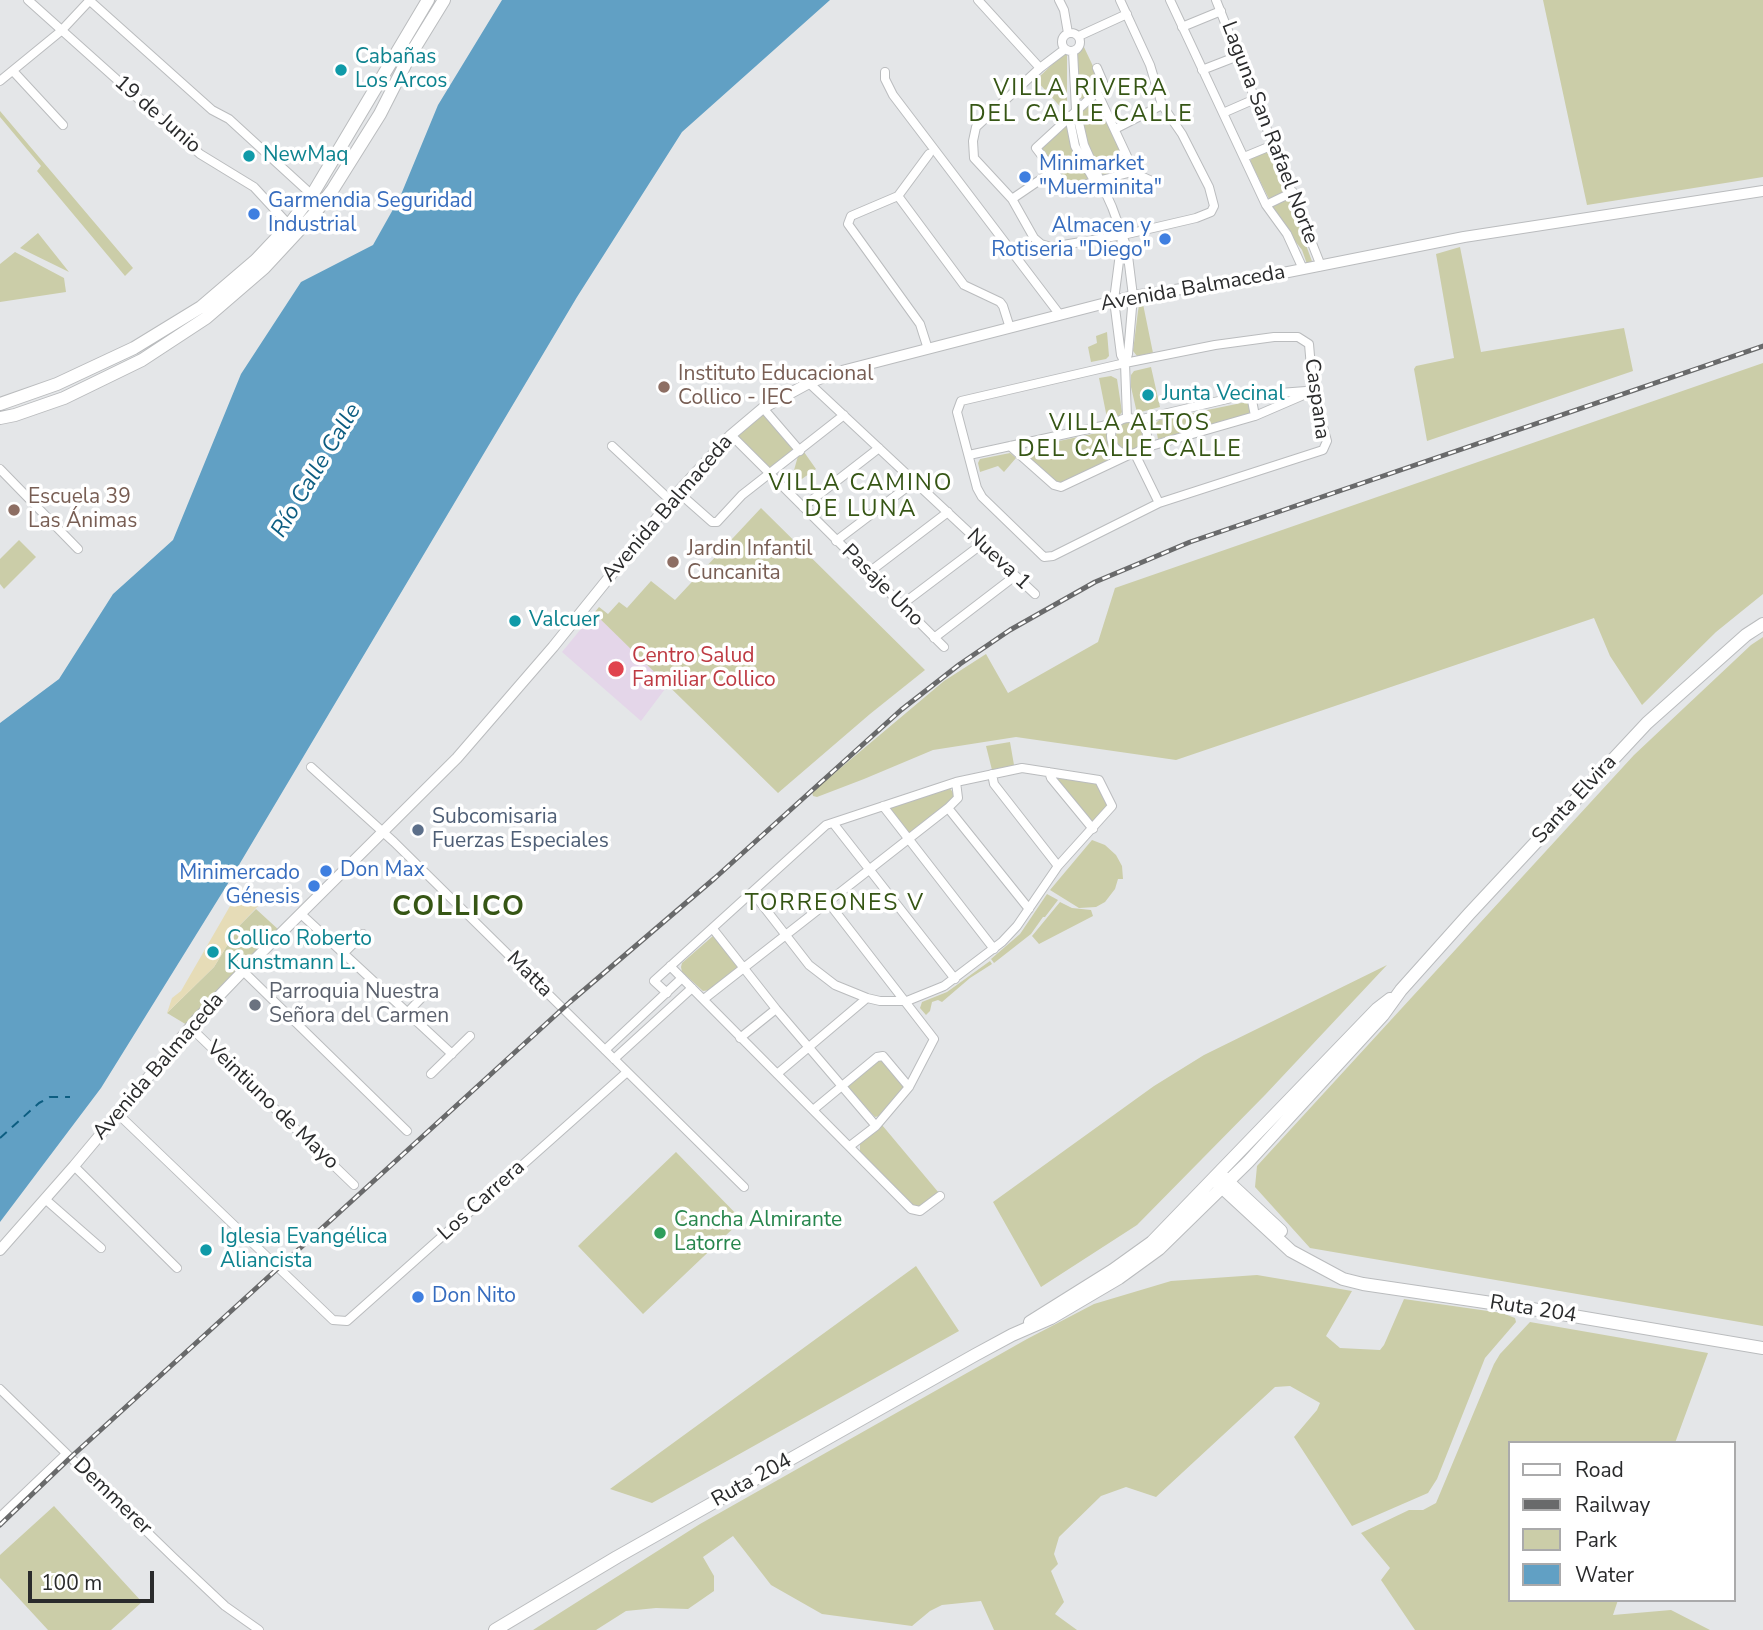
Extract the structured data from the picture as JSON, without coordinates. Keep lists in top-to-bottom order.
{
  "streets": {
    "main road": ["Avenida Balmaceda", "Santa Elvira", "Ruta 204"],
    "street": [
      "19 de Junio",
      "Laguna San Rafael Norte",
      "Caspana",
      "Nueva 1",
      "Pasaje Uno",
      "Matta",
      "Veintiuno de Mayo",
      "Los Carrera",
      "Demmerer"
    ]
  },
  "crossings": [
    ["Laguna San Rafael Norte", "Avenida Balmaceda"],
    ["Avenida Balmaceda", "Nueva 1"],
    ["Avenida Balmaceda", "Pasaje Uno"],
    ["Avenida Balmaceda", "Matta"],
    ["Avenida Balmaceda", "Veintiuno de Mayo"],
    ["Avenida Balmaceda", "Los Carrera"],
    ["Santa Elvira", "Ruta 204"],
    ["Matta", "Los Carrera"]
  ],
  "districts": [
    "VILLA RIVERA DEL CALLE CALLE",
    "VILLA ALTOS DEL CALLE CALLE",
    "VILLA CAMINO DE LUNA",
    "TORREONES V",
    "COLLICO"
  ],
  "water": ["Río Calle Calle"],
  "places": [
    "Cabañas Los Arcos",
    "NewMaq",
    "Minimarket \"Muerminita\"",
    "Garmendia Seguridad Industrial",
    "Almacen y Rotiseria \"Diego\"",
    "Instituto Educacional Collico - IEC",
    "Junta Vecinal",
    "Escuela 39 Las Ánimas",
    "Jardin Infantil Cuncanita",
    "Valcuer",
    "Centro Salud Familiar Collico",
    "Subcomisaria Fuerzas Especiales",
    "Don Max",
    "Minimercado Génesis",
    "Collico Roberto Kunstmann L.",
    "Parroquia Nuestra Señora del Carmen",
    "Cancha Almirante Latorre",
    "Iglesia Evangélica Aliancista",
    "Don Nito"
  ],
  "legend": [
    "Road",
    "Railway",
    "Park",
    "Water"
  ],
  "scale_bar": "100 m"
}
